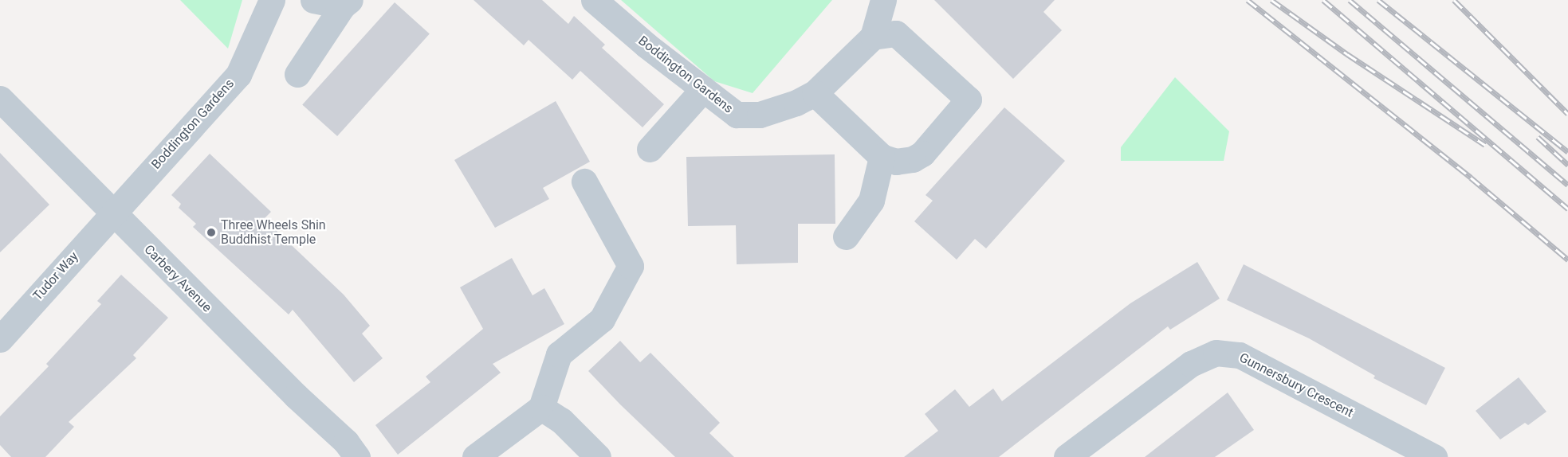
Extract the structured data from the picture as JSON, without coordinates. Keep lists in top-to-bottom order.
{
  "streets": {
    "street": [
      "Boddington Gardens",
      "Tudor Way",
      "Carbery Avenue",
      "Gunnersbury Crescent"
    ]
  },
  "crossings": [
    ["Boddington Gardens", "Tudor Way"],
    ["Boddington Gardens", "Carbery Avenue"],
    ["Tudor Way", "Carbery Avenue"]
  ],
  "places": ["Three Wheels Shin Buddhist Temple"]
}
